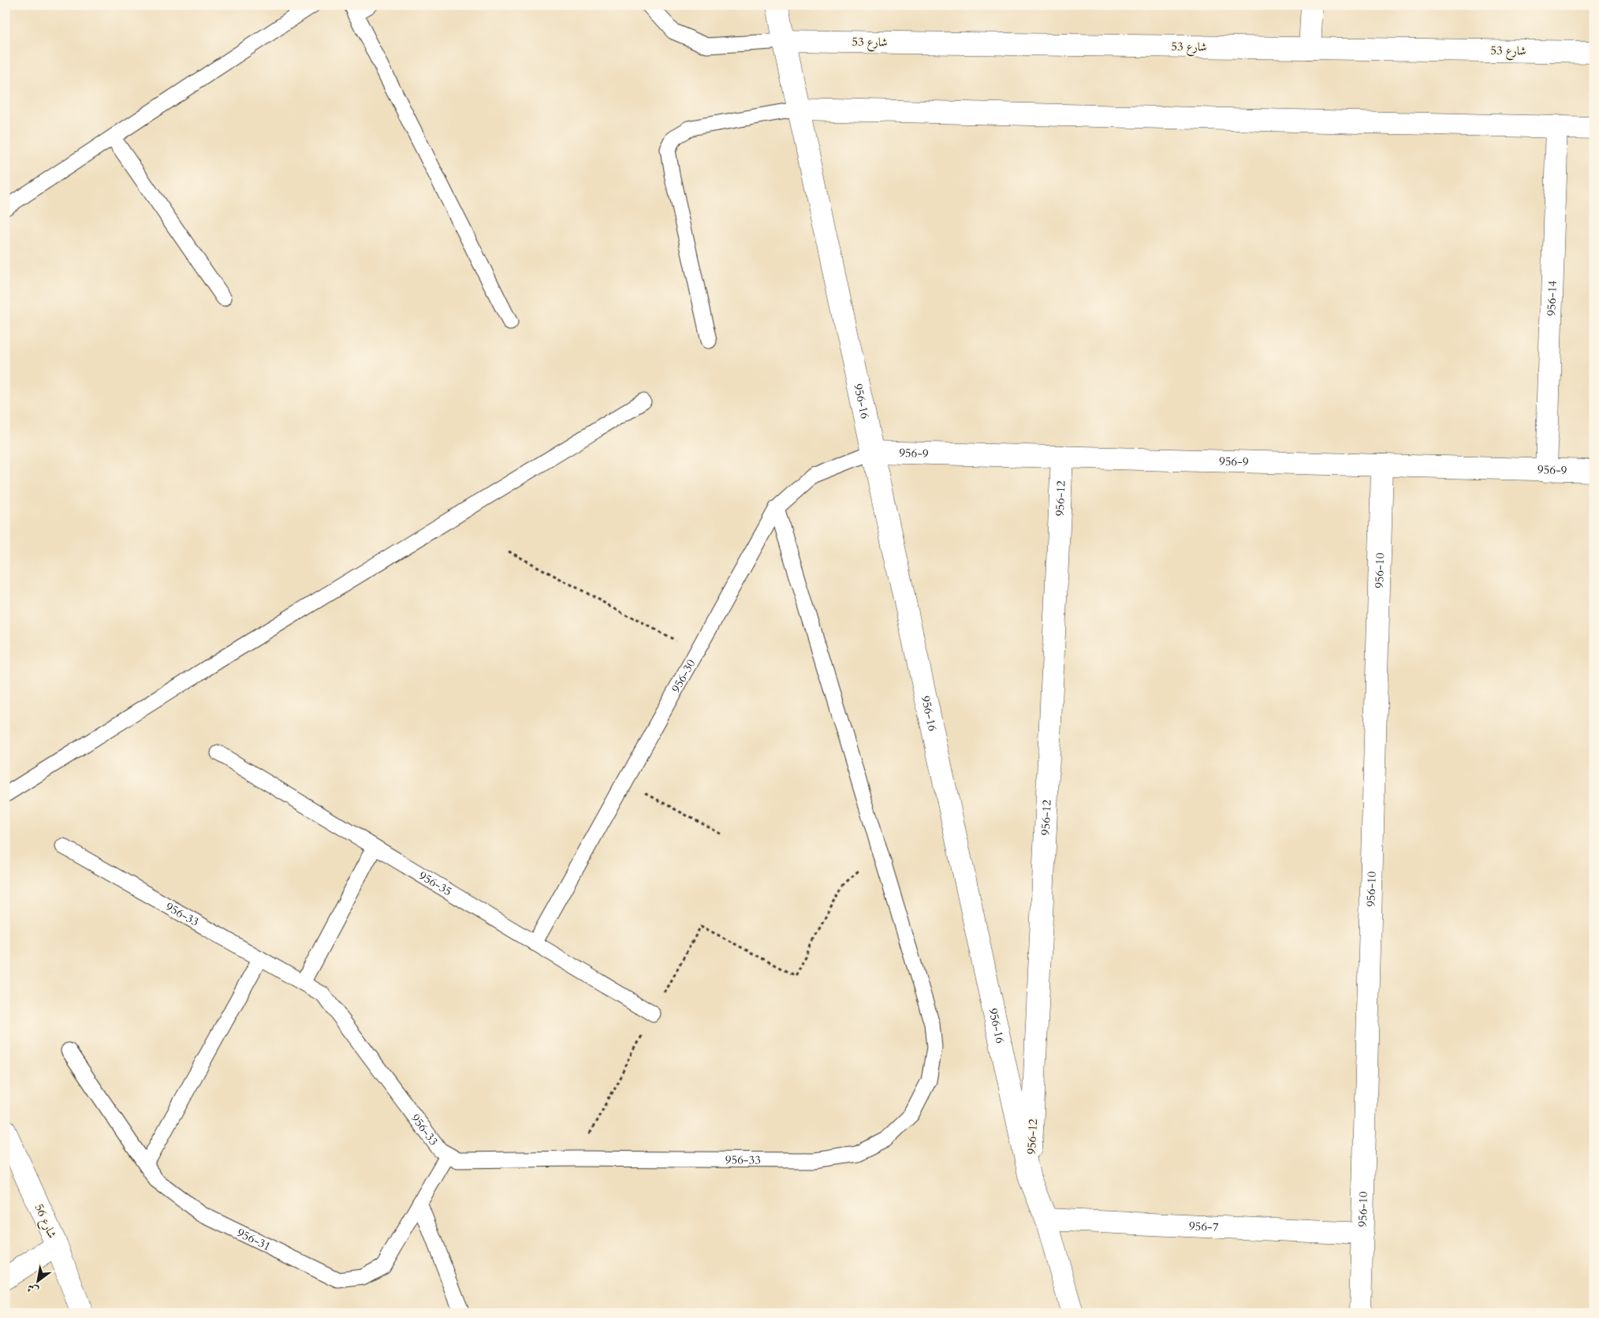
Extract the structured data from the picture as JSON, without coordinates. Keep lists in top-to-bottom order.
{
  "streets": {
    "street": [
      "شارع 53",
      "956-14",
      "956-16",
      "956-9",
      "956-12",
      "956-10",
      "شارع 56",
      "956-7"
    ],
    "lane": [
      "956-30",
      "956-35",
      "956-33",
      "956-31"
    ]
  },
  "crossings": [
    ["شارع 53", "956-16"],
    ["956-14", "956-9"],
    ["956-16", "956-9"],
    ["956-16", "956-12"],
    ["956-16", "956-30"],
    ["956-16", "956-7"],
    ["956-9", "956-12"],
    ["956-9", "956-10"],
    ["956-9", "956-30"],
    ["956-10", "956-7"],
    ["956-30", "956-35"],
    ["956-30", "956-33"],
    ["956-33", "956-31"]
  ],
  "north": "bottom left"
}
